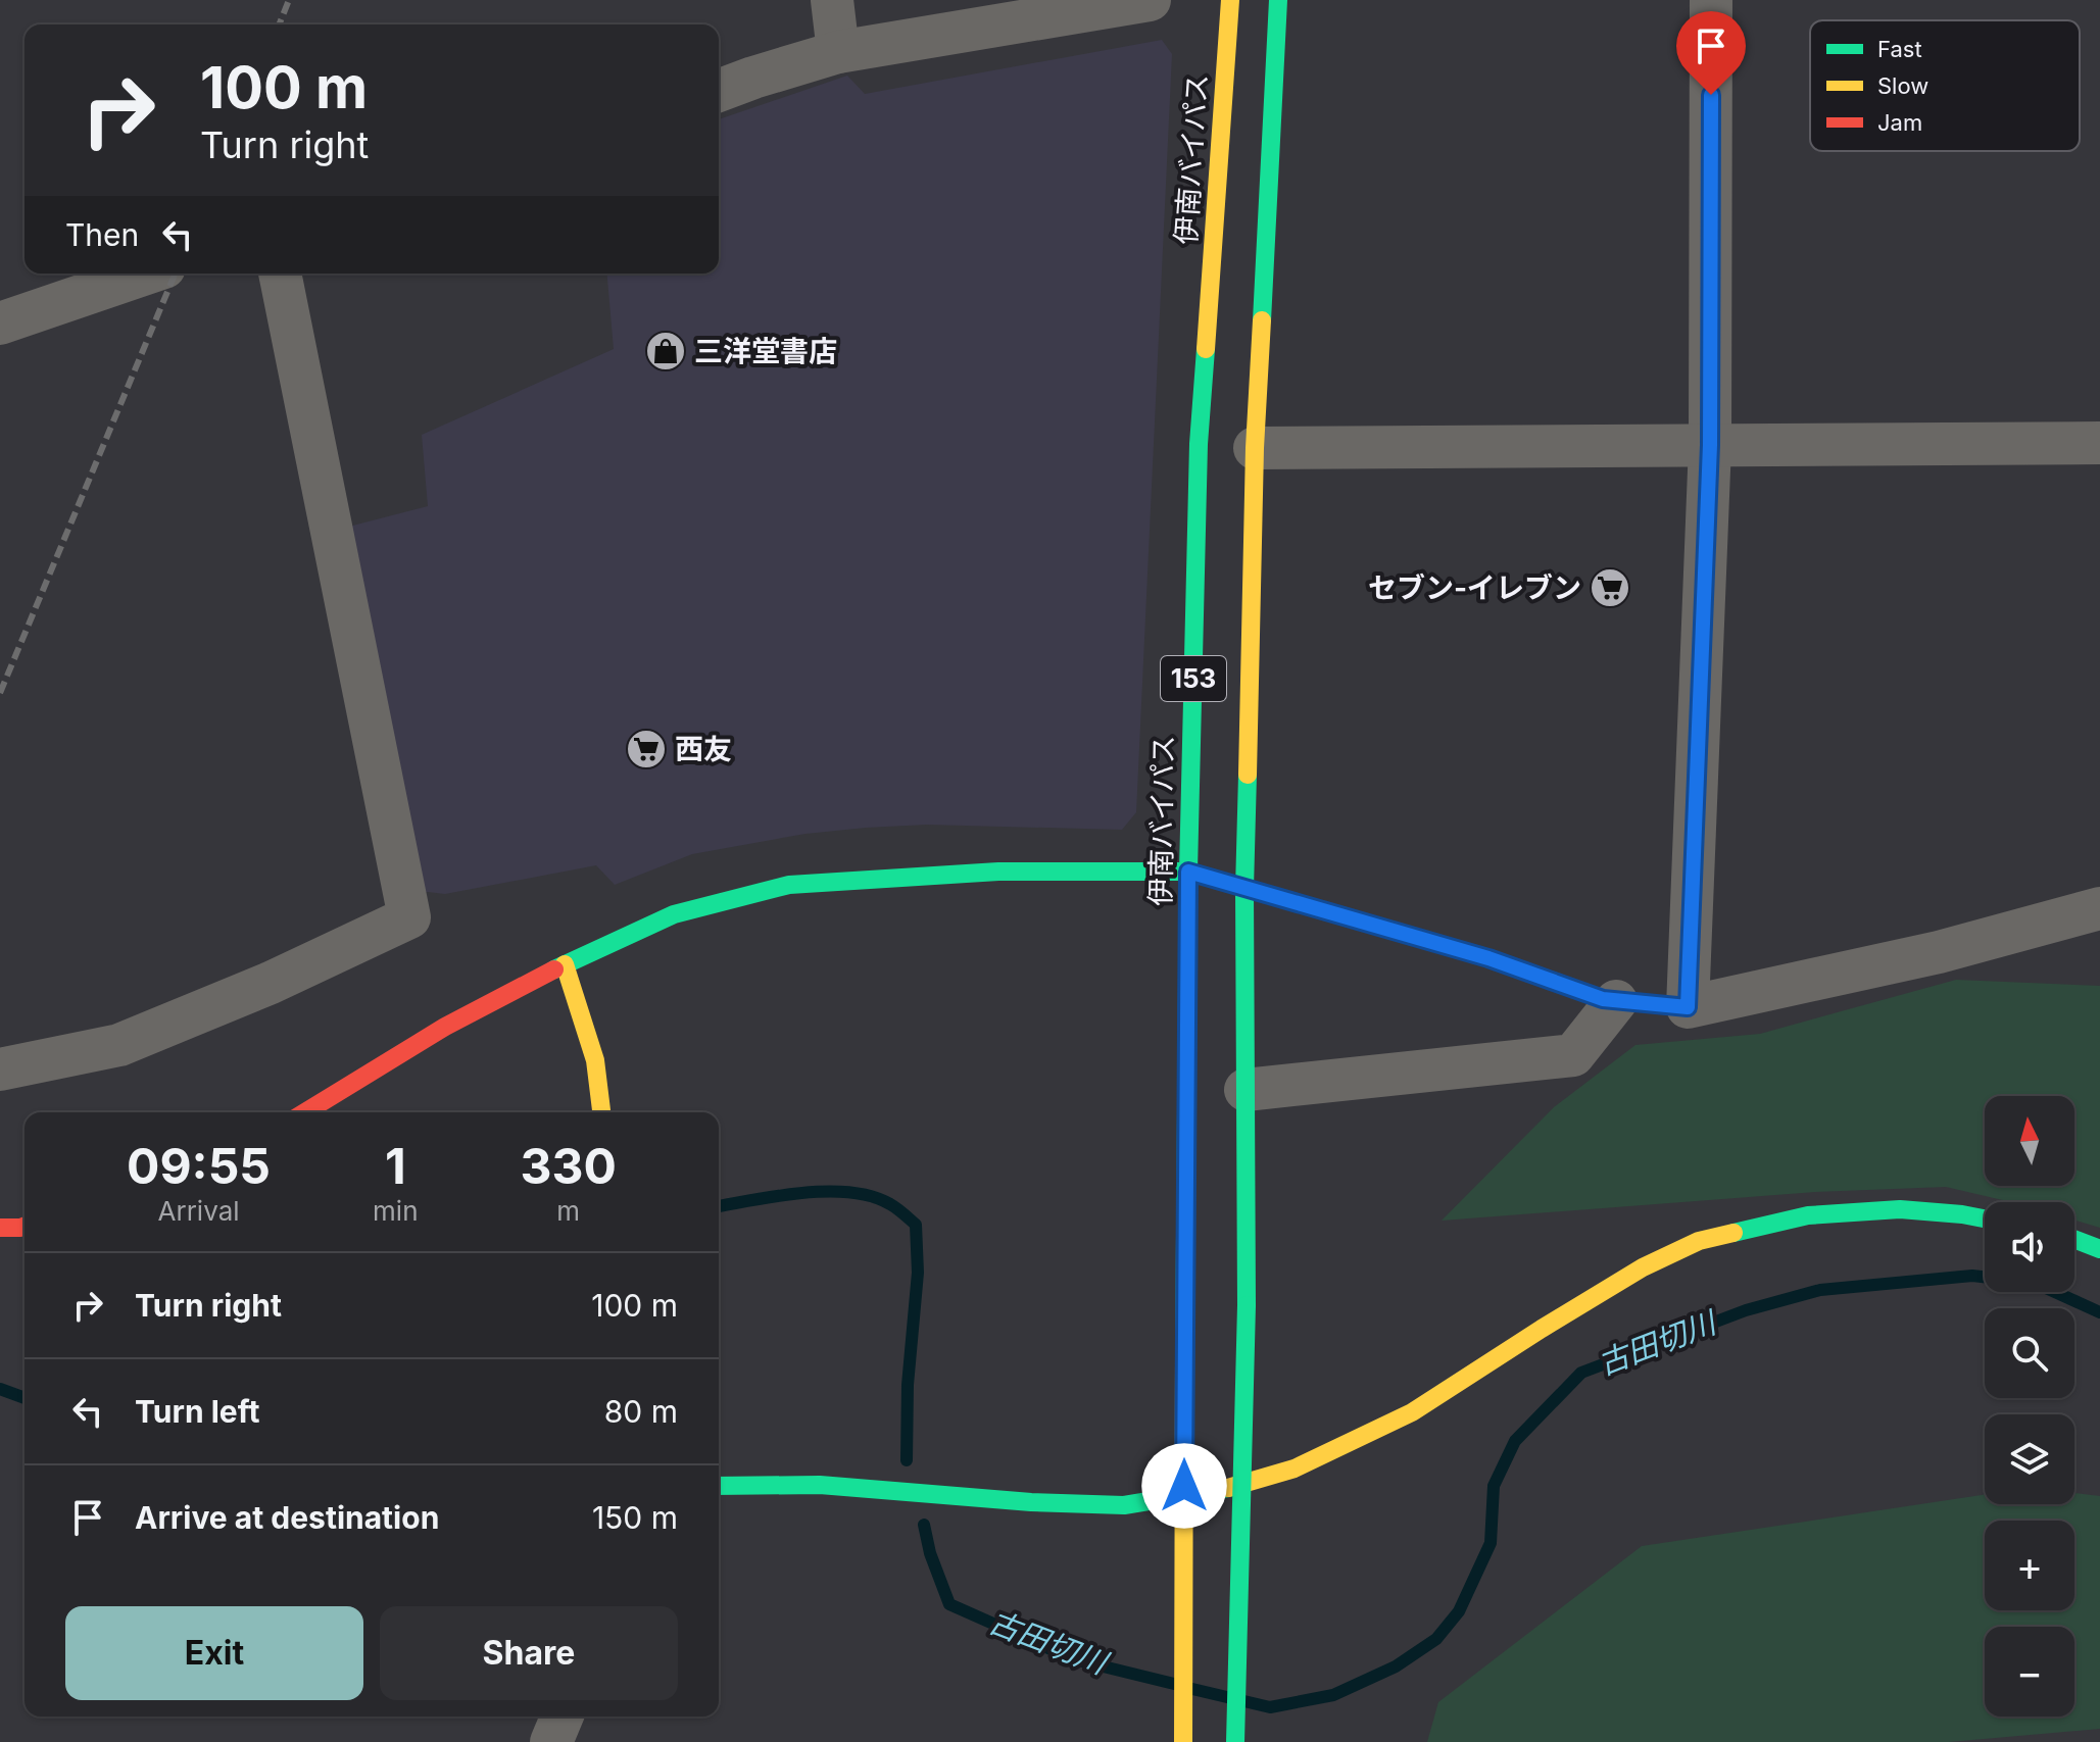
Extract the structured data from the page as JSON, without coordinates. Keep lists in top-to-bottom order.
{
  "streets": {
    "main road": ["伊南バイパス", "153"]
  },
  "water": ["古田切川"],
  "places": {
    "shop": ["三洋堂書店"],
    "supermarket": ["セブン-イレブン", "西友"]
  },
  "legend": ["Fast", "Slow", "Jam"],
  "north": "top",
  "page": {
    "turn": ["100 m", "Turn right"],
    "then": "Then",
    "map_buttons": ["+", "−"],
    "eta": [
      "09:55",
      "Arrival",
      "1",
      "min",
      "330",
      "m"
    ],
    "list": [
      {
        "name": "Turn right",
        "value": "100 m"
      },
      {
        "name": "Turn left",
        "value": "80 m"
      },
      {
        "name": "Arrive at destination",
        "value": "150 m"
      }
    ],
    "buttons": ["Exit", "Share"]
  }
}
